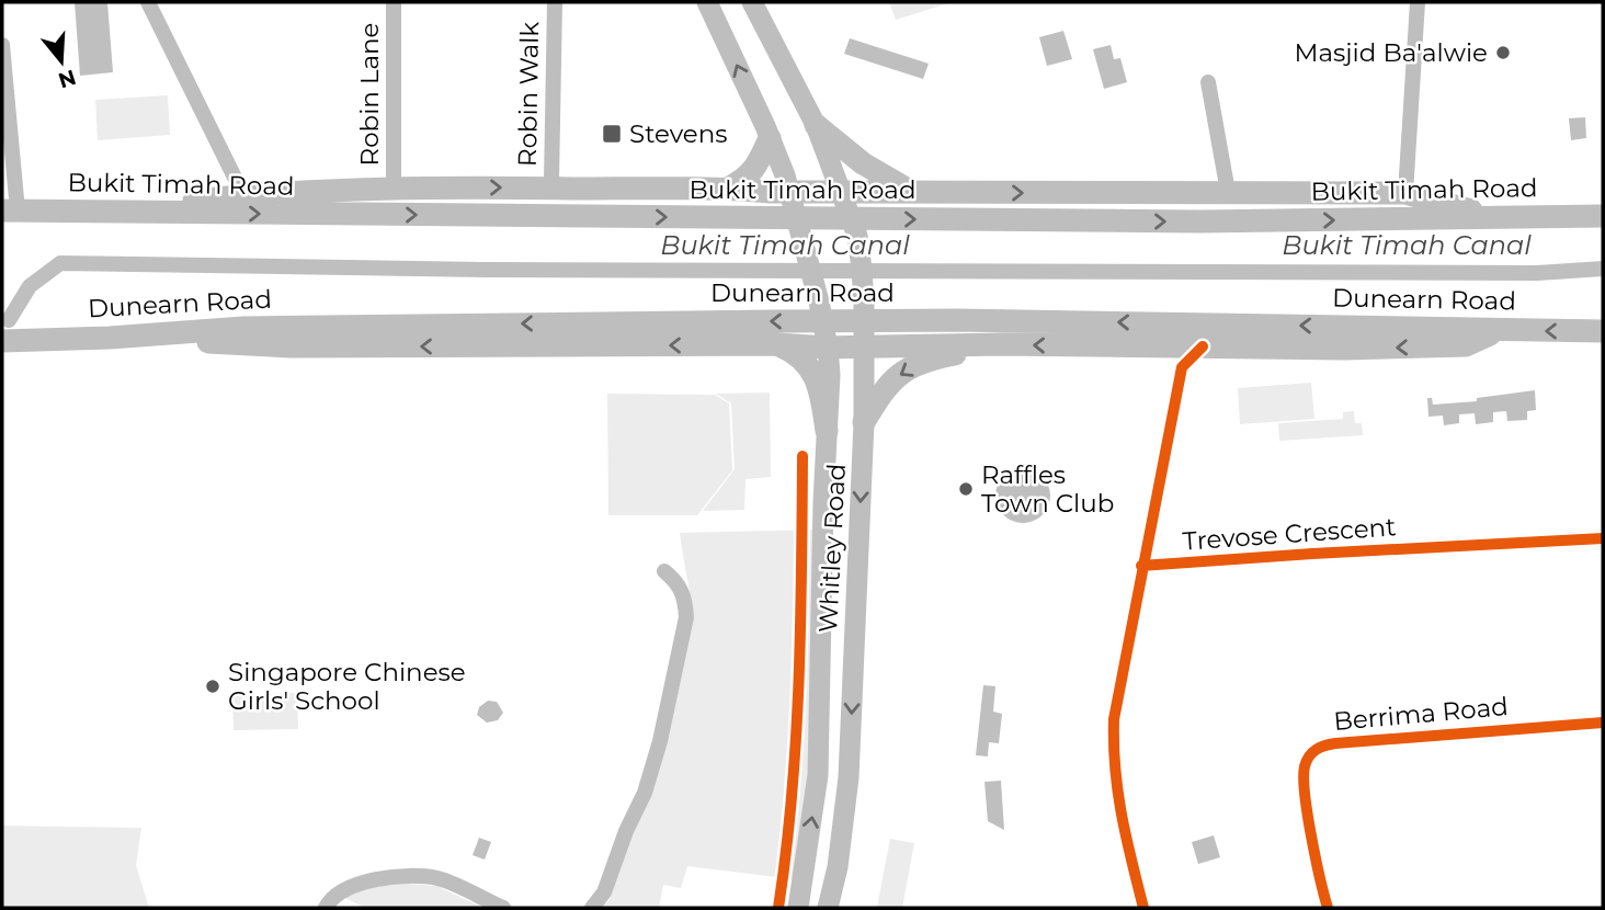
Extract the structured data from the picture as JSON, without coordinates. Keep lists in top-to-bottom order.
{
  "streets": {
    "highway": ["Bukit Timah Road", "Dunearn Road"],
    "main road": ["Whitley Road"],
    "street": [
      "Robin Lane",
      "Robin Walk",
      "Trevose Crescent",
      "Berrima Road"
    ]
  },
  "water": ["Bukit Timah Canal"],
  "places": {
    "other": ["Masjid Ba'alwie", "Raffles Town Club", "Singapore Chinese Girls' School"],
    "transit": ["Stevens"]
  },
  "north": "bottom"
}
